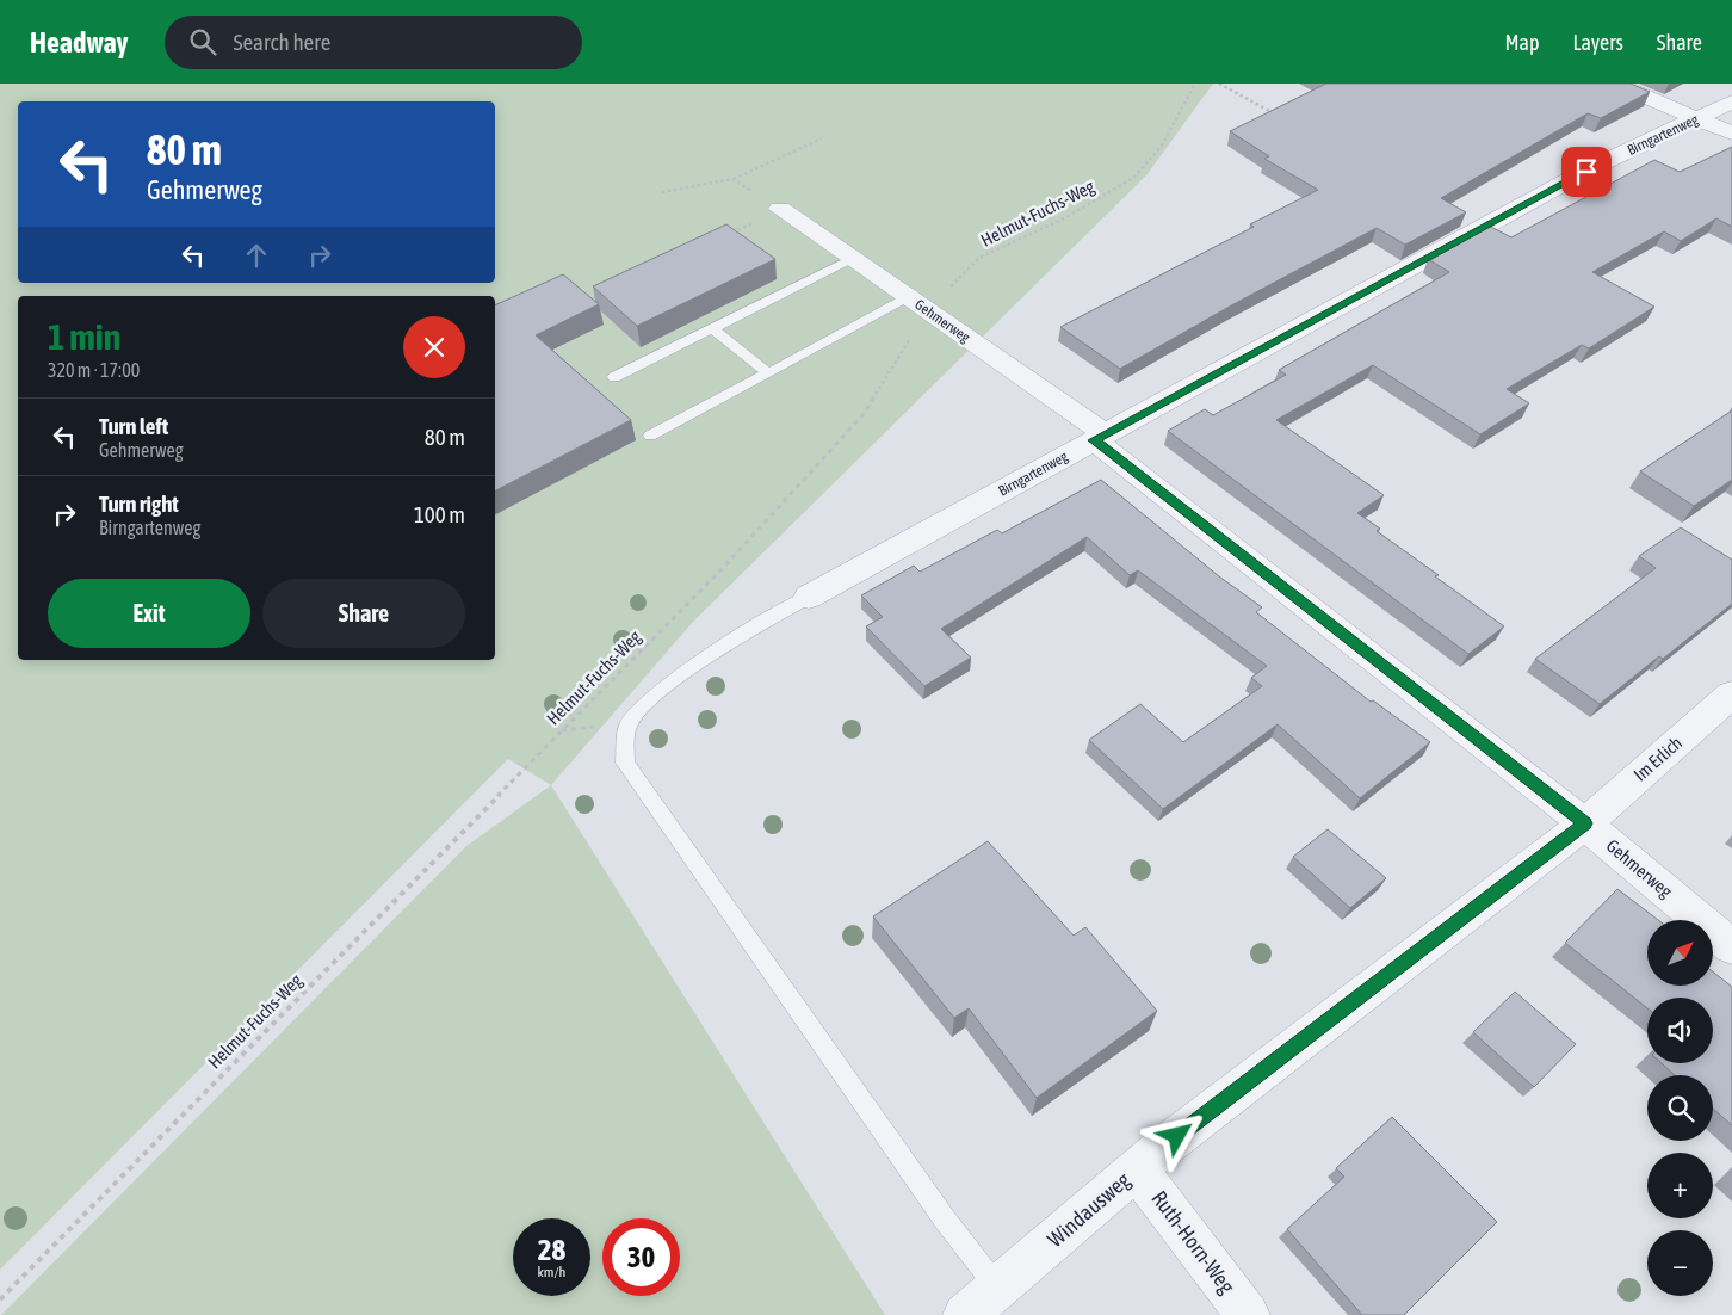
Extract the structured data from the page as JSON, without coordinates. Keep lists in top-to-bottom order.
{
  "streets": {
    "street": [
      "Birngartenweg",
      "Gehmerweg",
      "Im Erlich",
      "Windausweg",
      "Ruth-Horn-Weg"
    ],
    "path": ["Helmut-Fuchs-Weg"]
  },
  "crossings": [
    ["Birngartenweg", "Gehmerweg"],
    ["Helmut-Fuchs-Weg", "Gehmerweg"],
    ["Gehmerweg", "Im Erlich"],
    ["Gehmerweg", "Windausweg"],
    ["Im Erlich", "Windausweg"],
    ["Windausweg", "Ruth-Horn-Weg"]
  ],
  "north": "top right",
  "page": {
    "header": "Headway",
    "search": "Search here",
    "nav": ["Map", "Layers", "Share"],
    "turn": ["80 m", "Gehmerweg"],
    "heading": ["1 min", "320 m · 17:00"],
    "list": [
      {
        "name": "Turn left",
        "note": "Gehmerweg",
        "value": "80 m"
      },
      {
        "name": "Turn right",
        "note": "Birngartenweg",
        "value": "100 m"
      }
    ],
    "buttons": ["Exit", "Share"],
    "map_buttons": ["+", "−"],
    "speed": "28 km/h",
    "limit": "30"
  }
}
